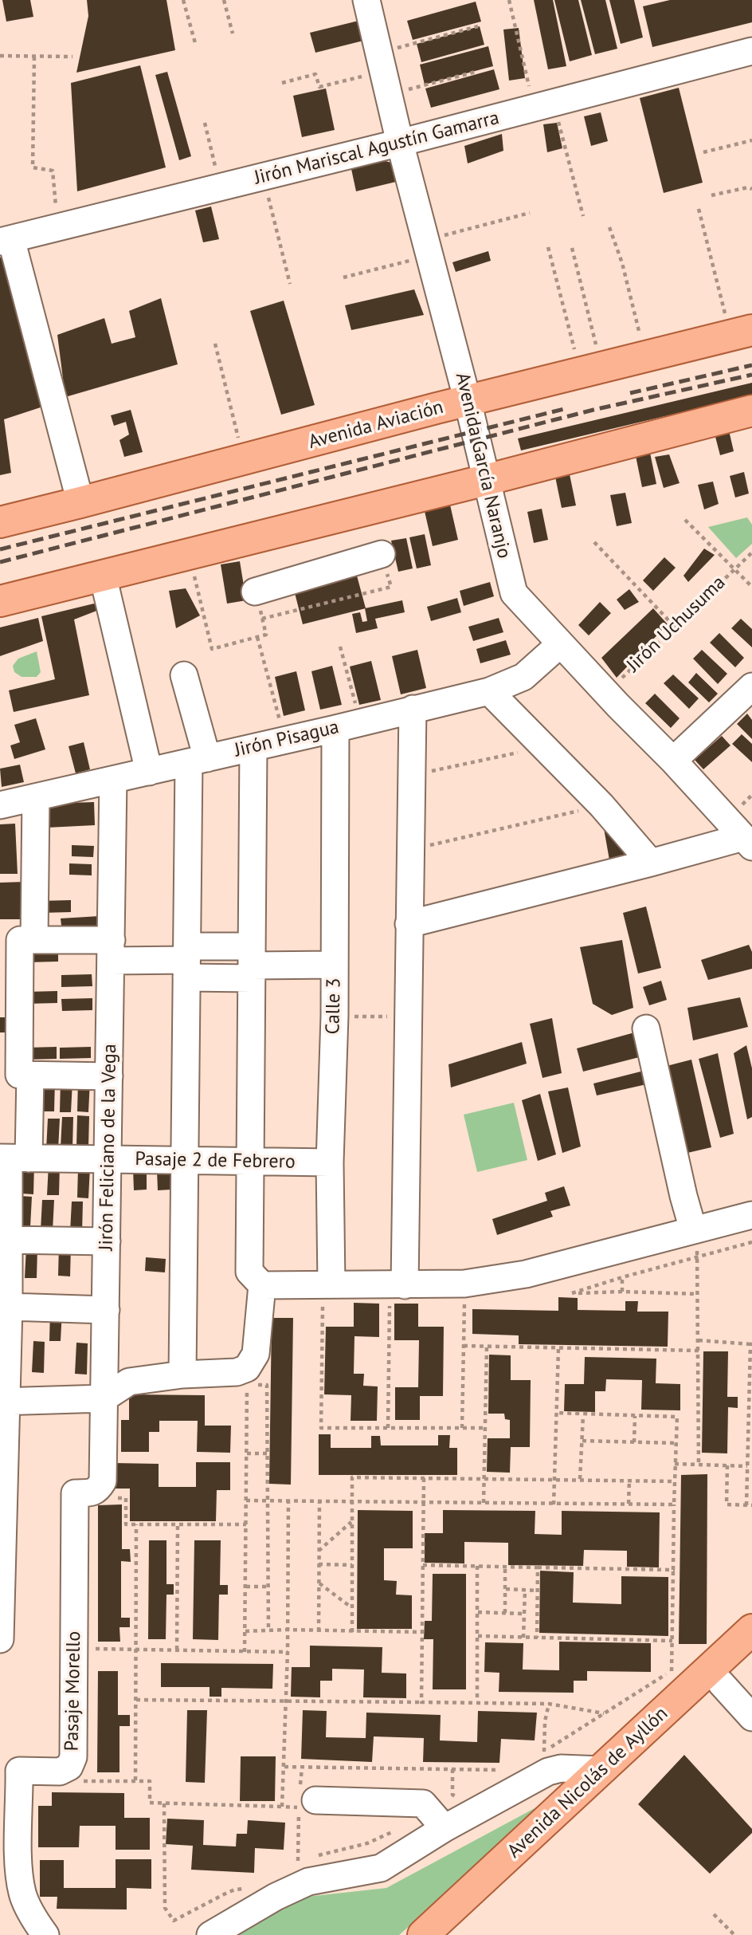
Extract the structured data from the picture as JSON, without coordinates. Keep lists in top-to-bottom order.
{
  "streets": {
    "main road": ["Avenida Aviación", "Avenida Nicolás de Ayllón"],
    "street": [
      "Jirón Mariscal Agustín Gamarra",
      "Avenida García Naranjo",
      "Jirón Pisagua",
      "Calle 3",
      "Jirón Feliciano de la Vega",
      "Pasaje 2 de Febrero",
      "Pasaje Morello"
    ],
    "path": ["Jirón Uchusuma"]
  },
  "crossings": [
    ["Jirón Mariscal Agustín Gamarra", "Avenida García Naranjo"],
    ["Avenida Aviación", "Avenida García Naranjo"],
    ["Avenida García Naranjo", "Jirón Uchusuma"],
    ["Avenida García Naranjo", "Jirón Pisagua"],
    ["Jirón Pisagua", "Calle 3"],
    ["Jirón Pisagua", "Jirón Feliciano de la Vega"],
    ["Calle 3", "Pasaje 2 de Febrero"],
    ["Jirón Feliciano de la Vega", "Pasaje 2 de Febrero"],
    ["Jirón Feliciano de la Vega", "Pasaje Morello"]
  ]
}
